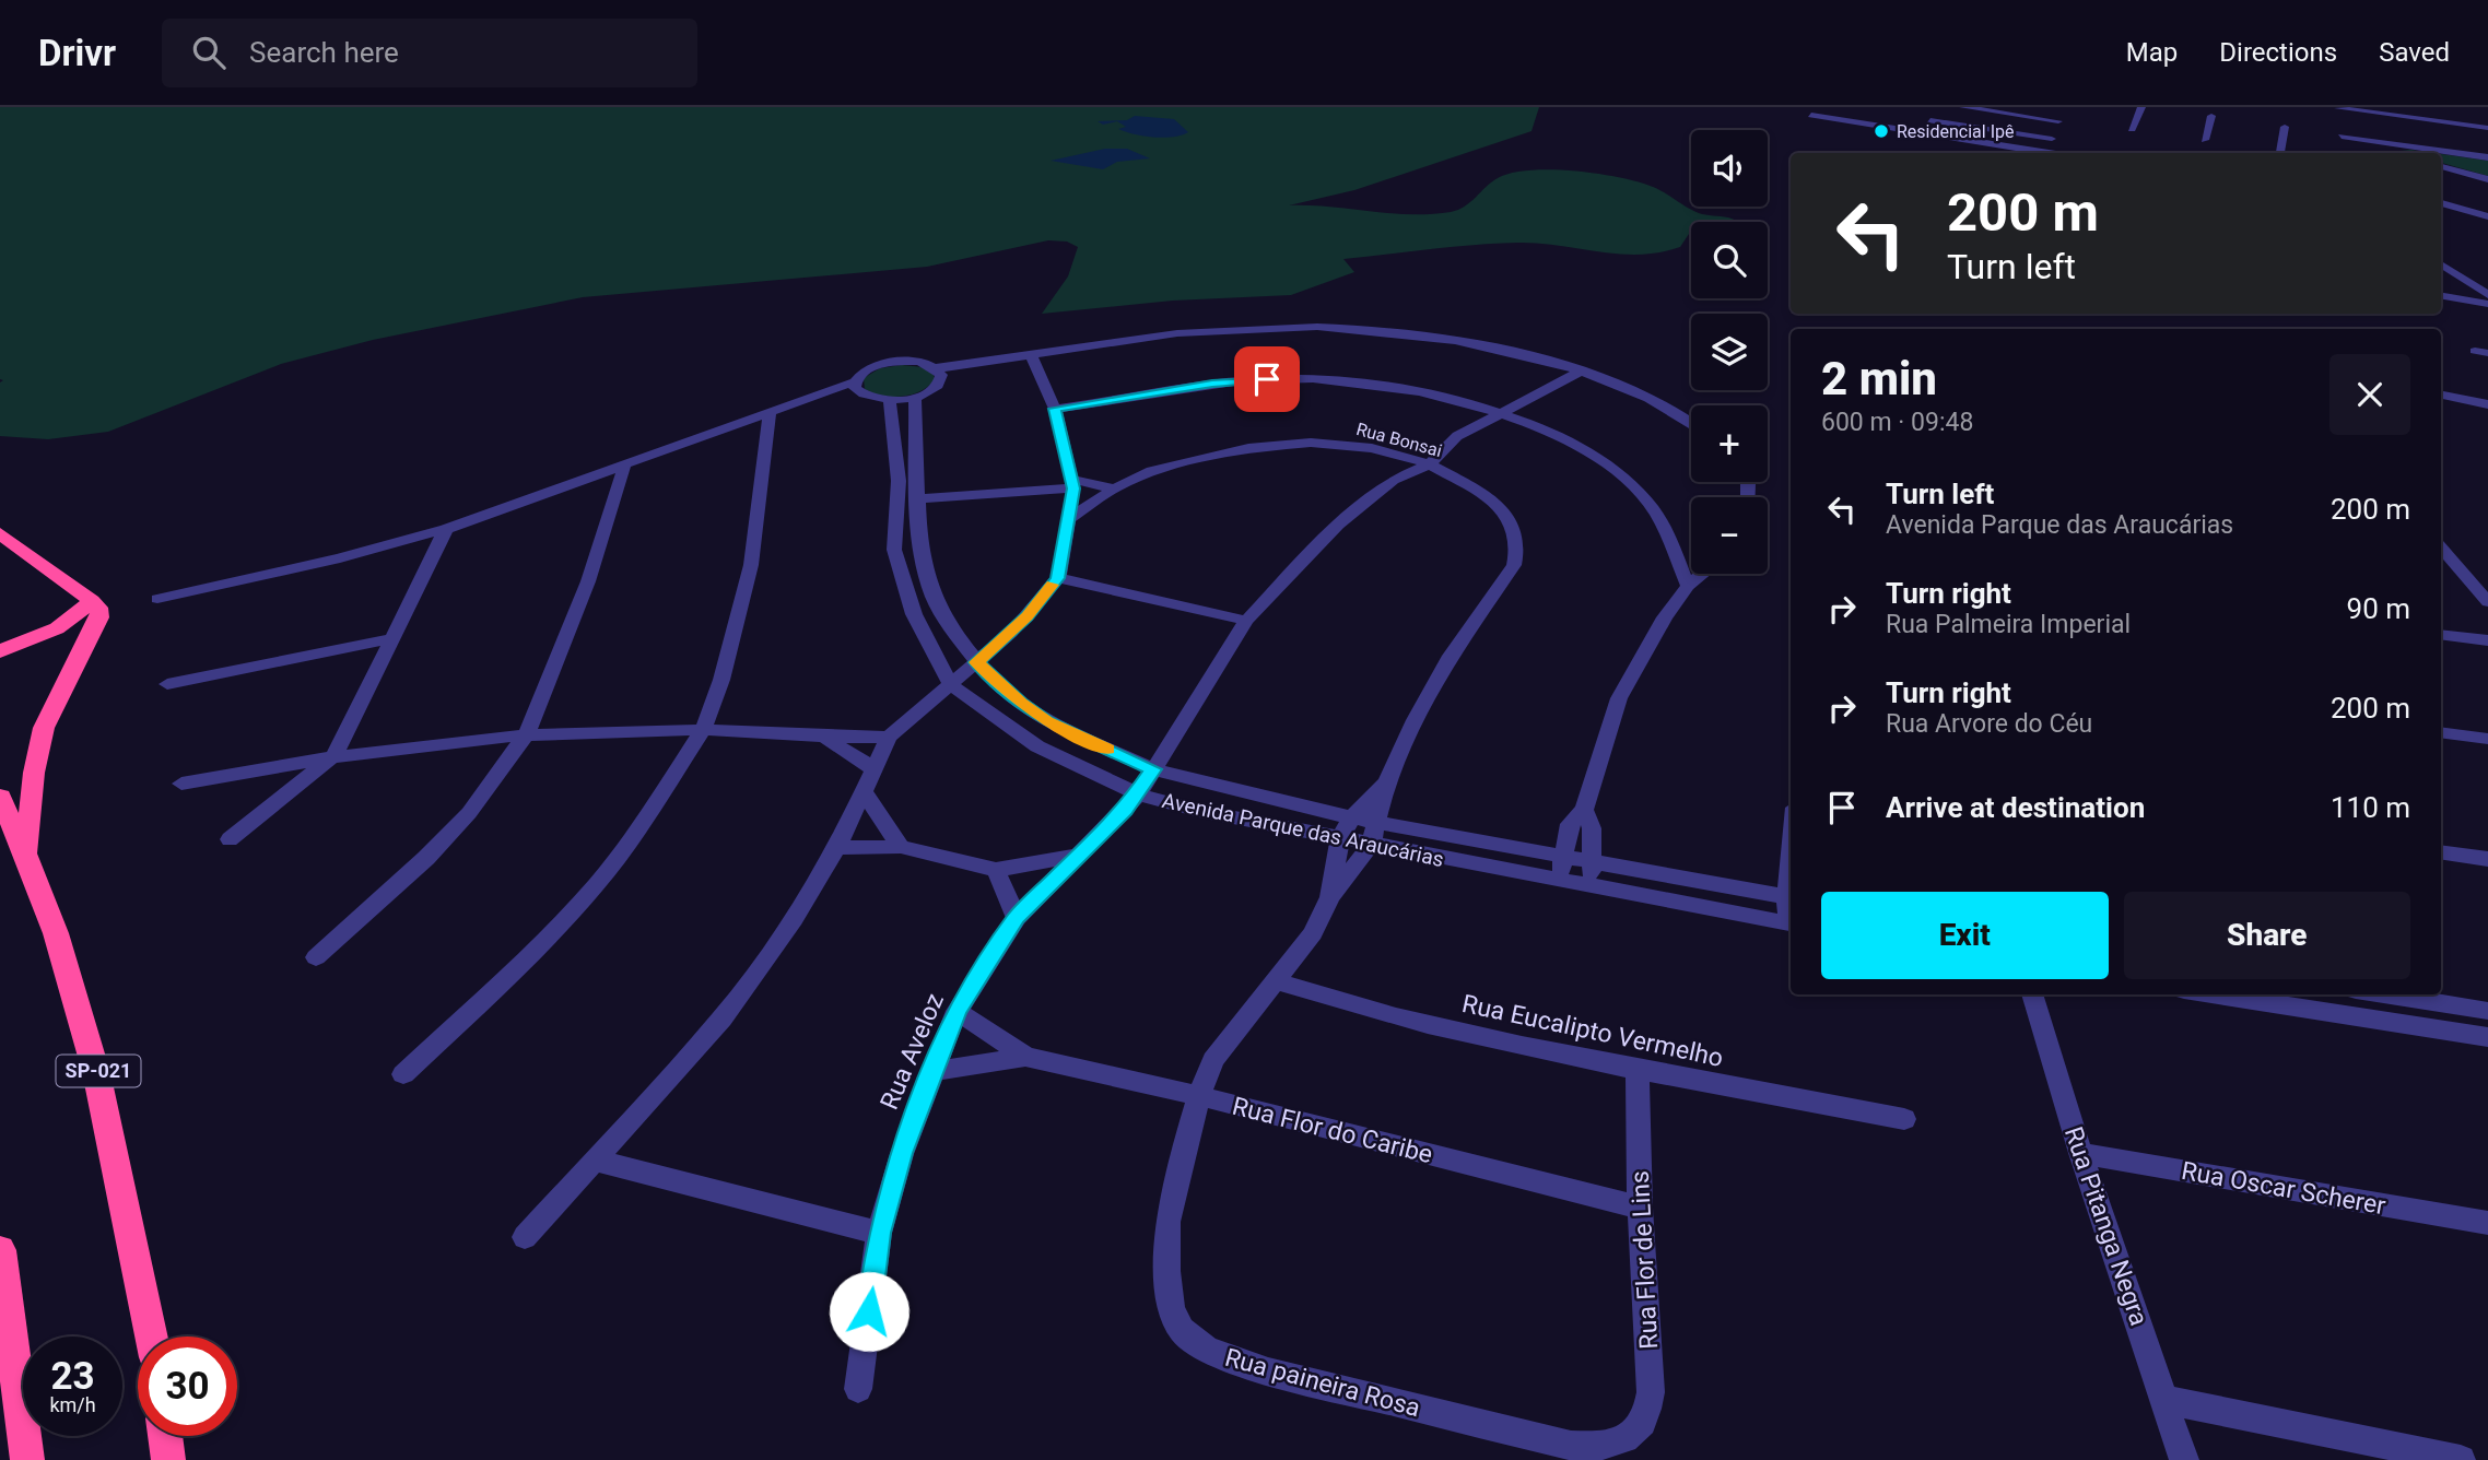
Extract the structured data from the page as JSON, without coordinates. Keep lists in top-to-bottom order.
{
  "streets": {
    "highway": ["SP-021"],
    "street": [
      "Rua Bonsai",
      "Avenida Parque das Araucárias",
      "Rua Eucalipto Vermelho",
      "Rua Aveloz",
      "Rua Flor do Caribe",
      "Rua Oscar Scherer",
      "Rua Pitanga Negra",
      "Rua Flor de Lins",
      "Rua paineira Rosa"
    ]
  },
  "crossings": [
    ["Avenida Parque das Araucárias", "Rua Aveloz"],
    ["Rua Eucalipto Vermelho", "Rua Flor de Lins"],
    ["Rua Eucalipto Vermelho", "Rua paineira Rosa"],
    ["Rua Flor do Caribe", "Rua Flor de Lins"],
    ["Rua Flor do Caribe", "Rua paineira Rosa"],
    ["Rua Oscar Scherer", "Rua Pitanga Negra"],
    ["Rua Flor de Lins", "Rua paineira Rosa"]
  ],
  "places": ["Residencial Ipê"],
  "page": {
    "header": "Drivr",
    "search": "Search here",
    "nav": ["Map", "Directions", "Saved"],
    "map_buttons": ["+", "−"],
    "turn": ["200 m", "Turn left"],
    "heading": ["2 min", "600 m · 09:48"],
    "list": [
      {
        "name": "Turn left",
        "note": "Avenida Parque das Araucárias",
        "value": "200 m"
      },
      {
        "name": "Turn right",
        "note": "Rua Palmeira Imperial",
        "value": "90 m"
      },
      {
        "name": "Turn right",
        "note": "Rua Arvore do Céu",
        "value": "200 m"
      },
      {
        "name": "Arrive at destination",
        "value": "110 m"
      }
    ],
    "buttons": ["Exit", "Share"],
    "speed": "23 km/h",
    "limit": "30"
  }
}
